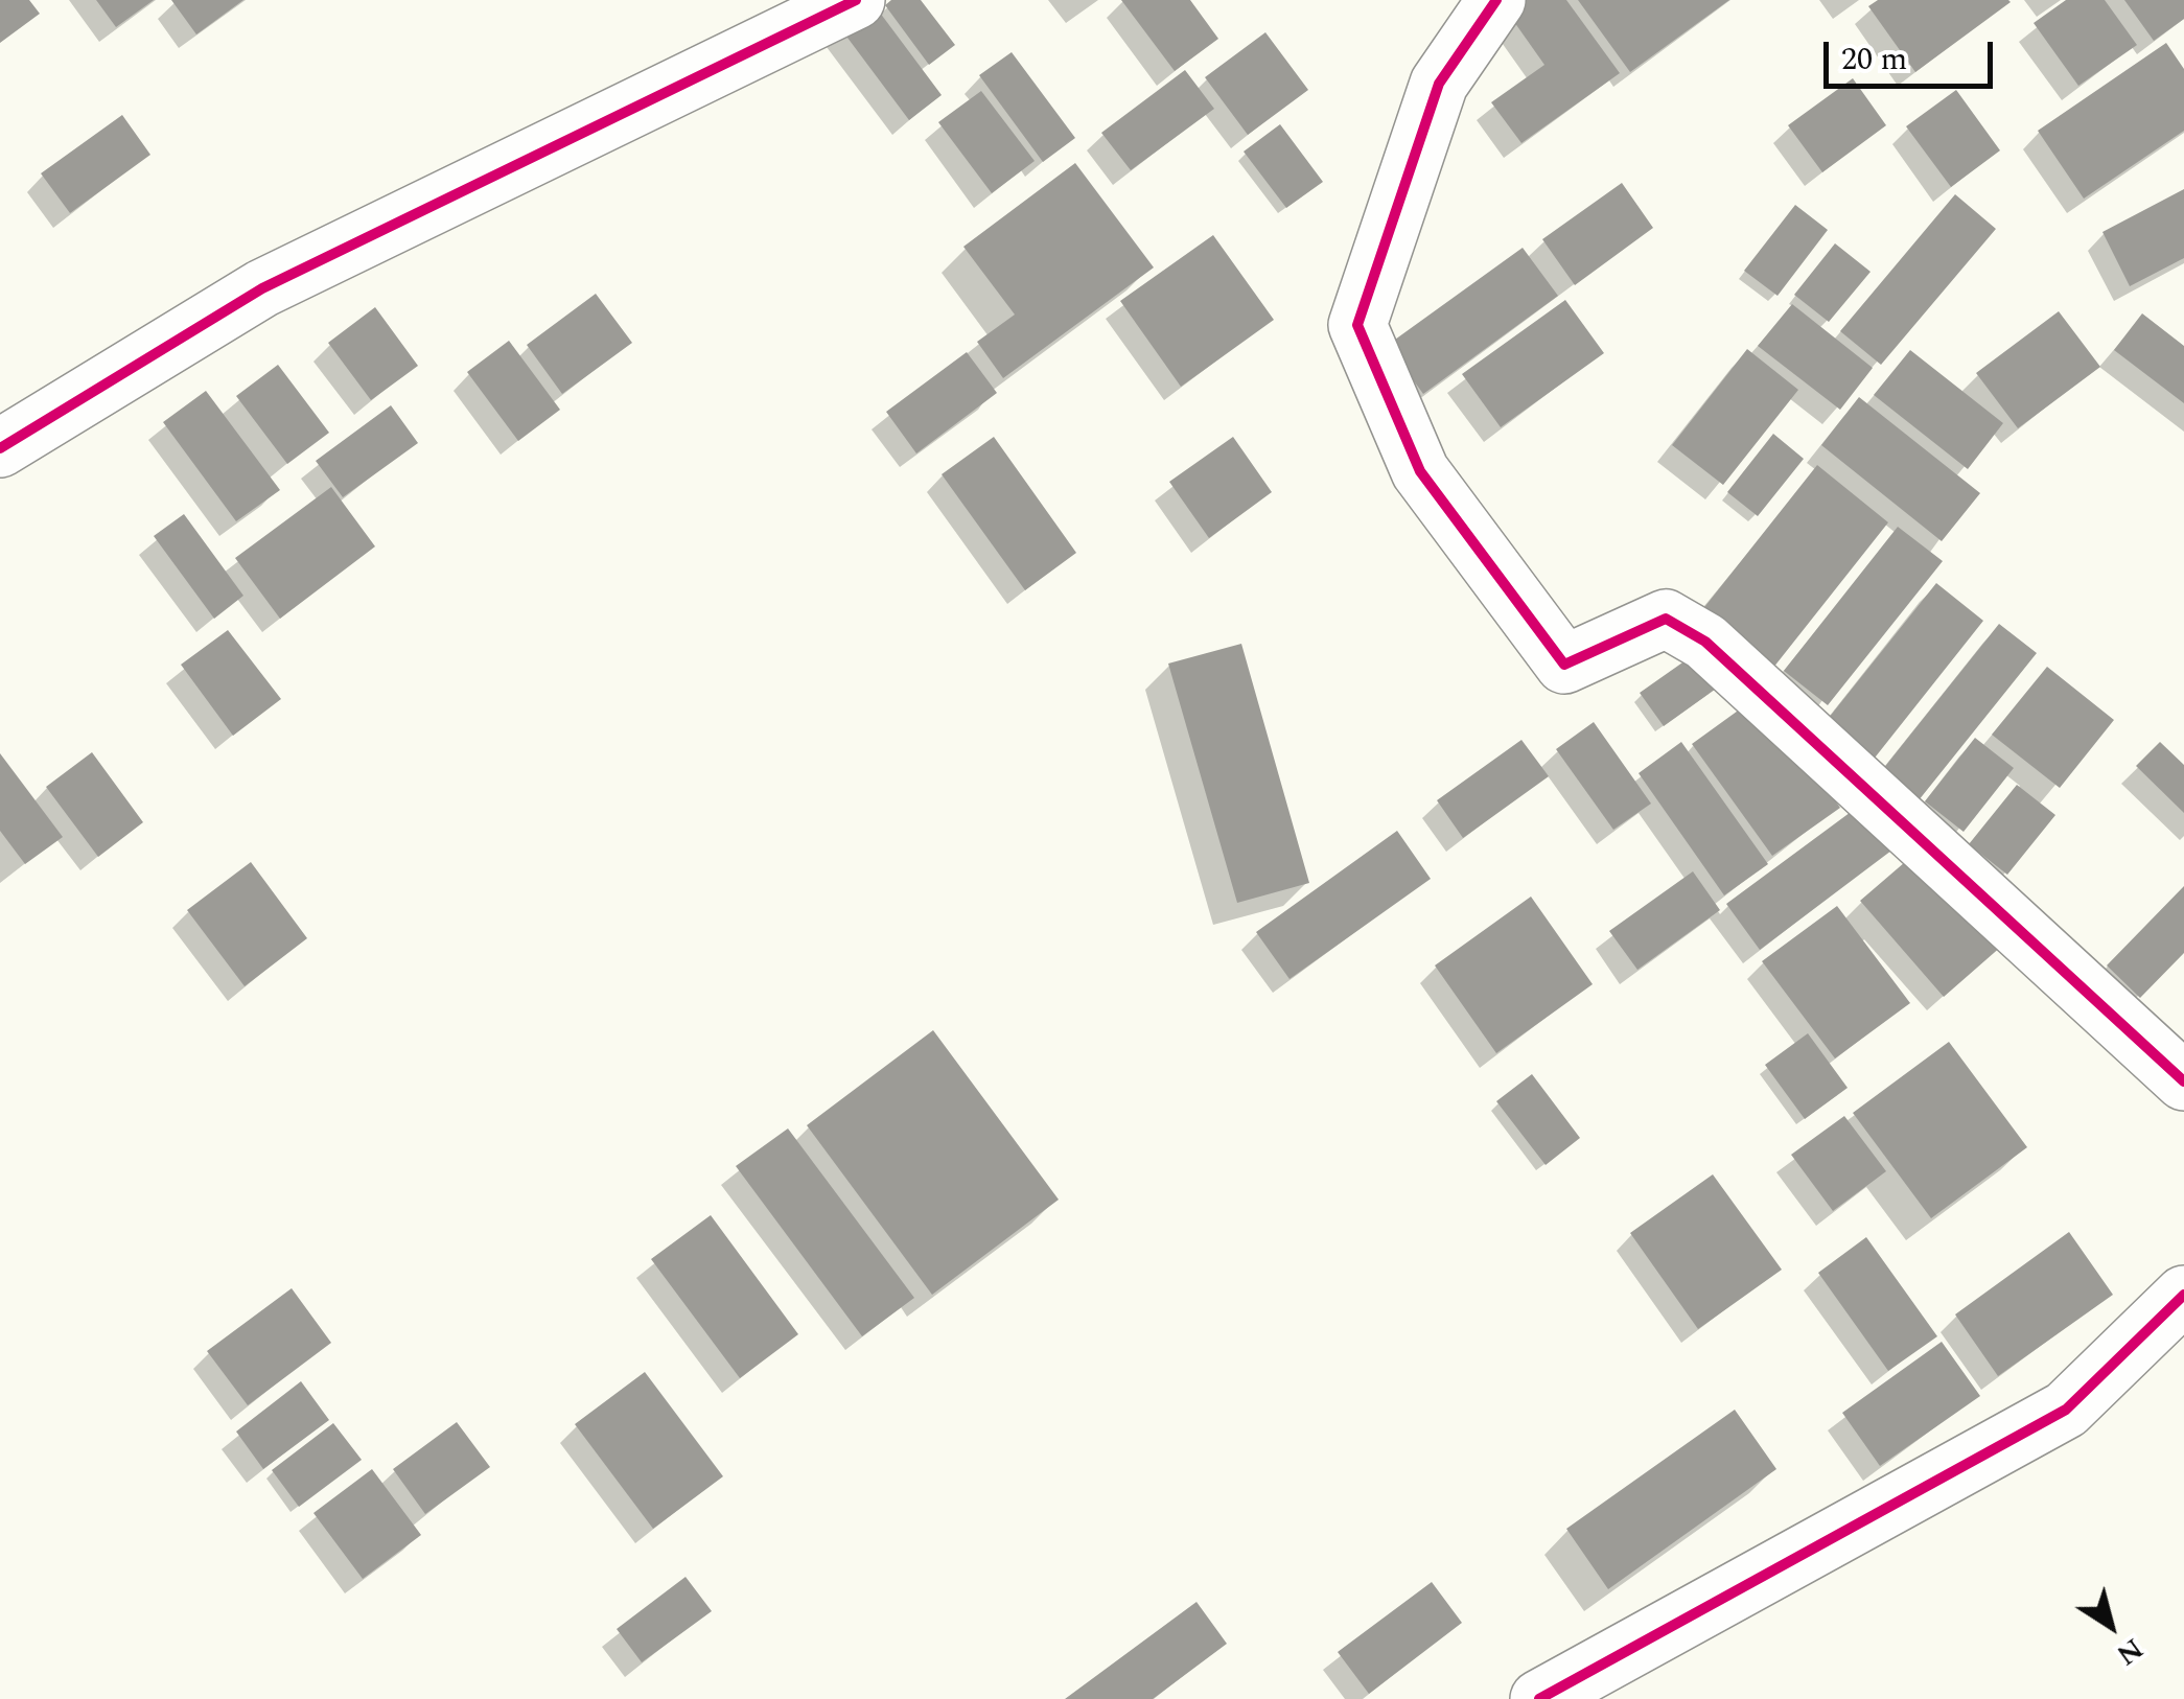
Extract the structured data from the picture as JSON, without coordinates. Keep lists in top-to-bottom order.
{
  "scale_bar": "20 m",
  "north": "bottom right"
}
